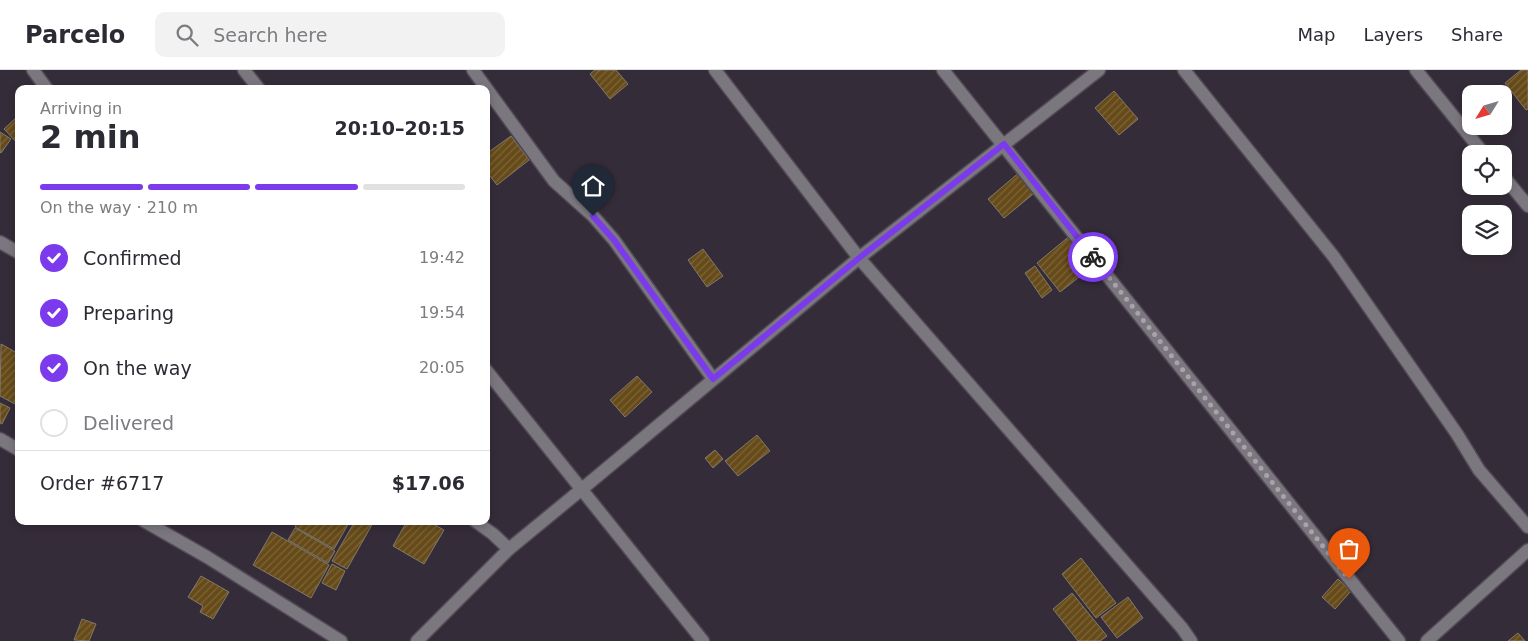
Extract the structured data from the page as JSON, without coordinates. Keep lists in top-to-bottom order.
{
  "north": "bottom left",
  "page": {
    "header": "Parcelo",
    "search": "Search here",
    "nav": ["Map", "Layers", "Share"],
    "heading": ["2 min", "Arriving in", "20:10–20:15"],
    "panel": ["Order #6717", "$17.06"],
    "bar": "On the way · 210 m",
    "list": [
      ["Confirmed", "19:42"],
      ["Preparing", "19:54"],
      ["On the way", "20:05"],
      "Delivered"
    ]
  }
}
